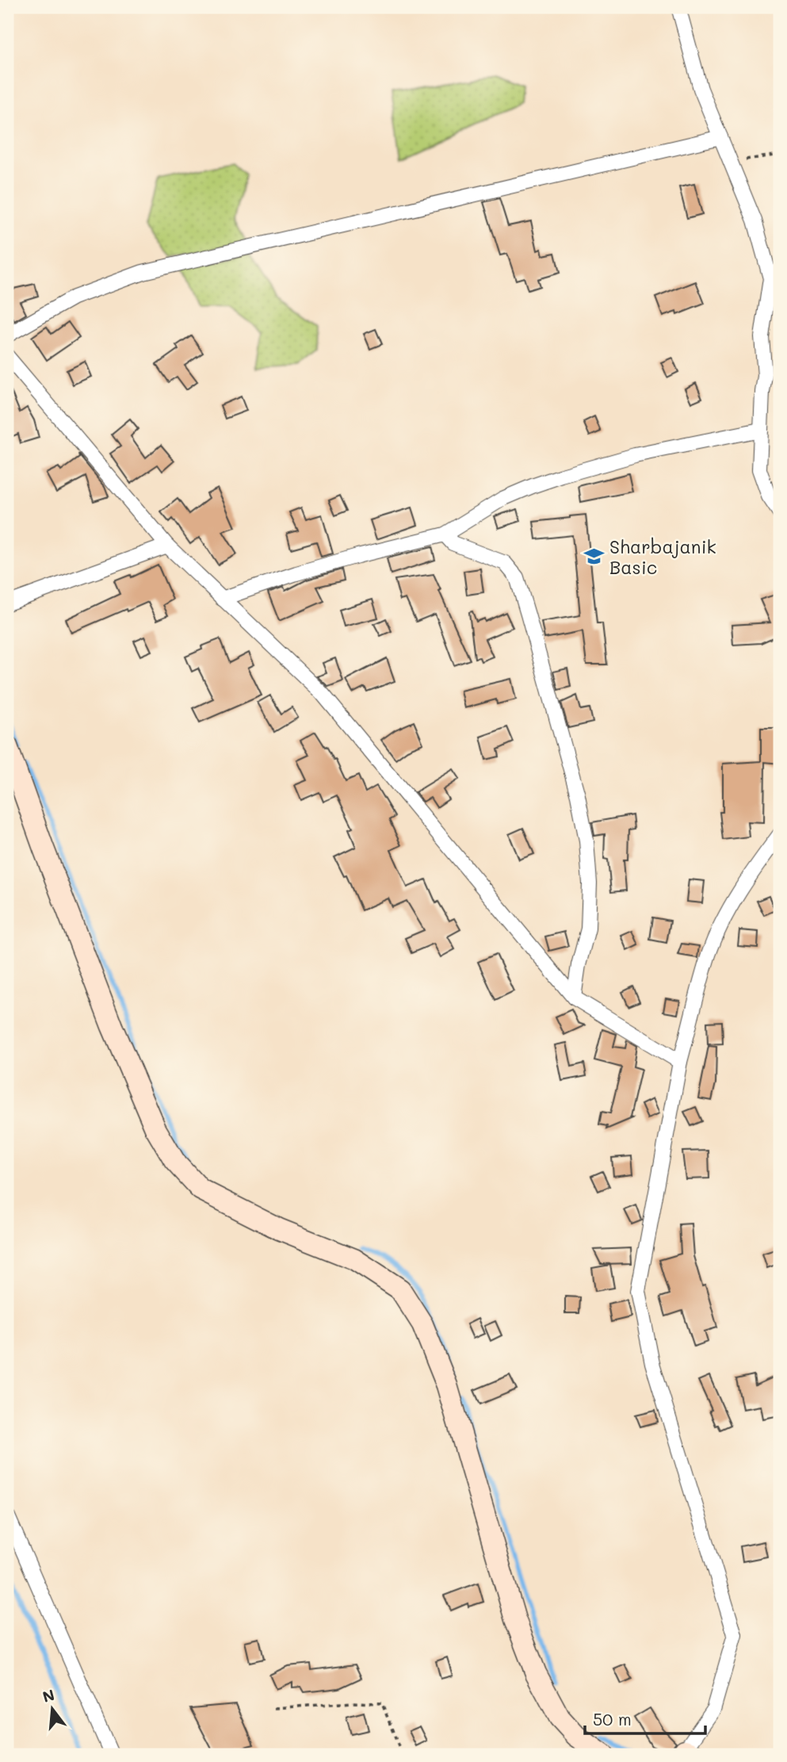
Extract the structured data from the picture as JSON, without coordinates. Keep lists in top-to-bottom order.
{
  "places": {
    "school or university": ["Sharbajanik Basic"]
  },
  "scale_bar": "50 m",
  "north": "top"
}
